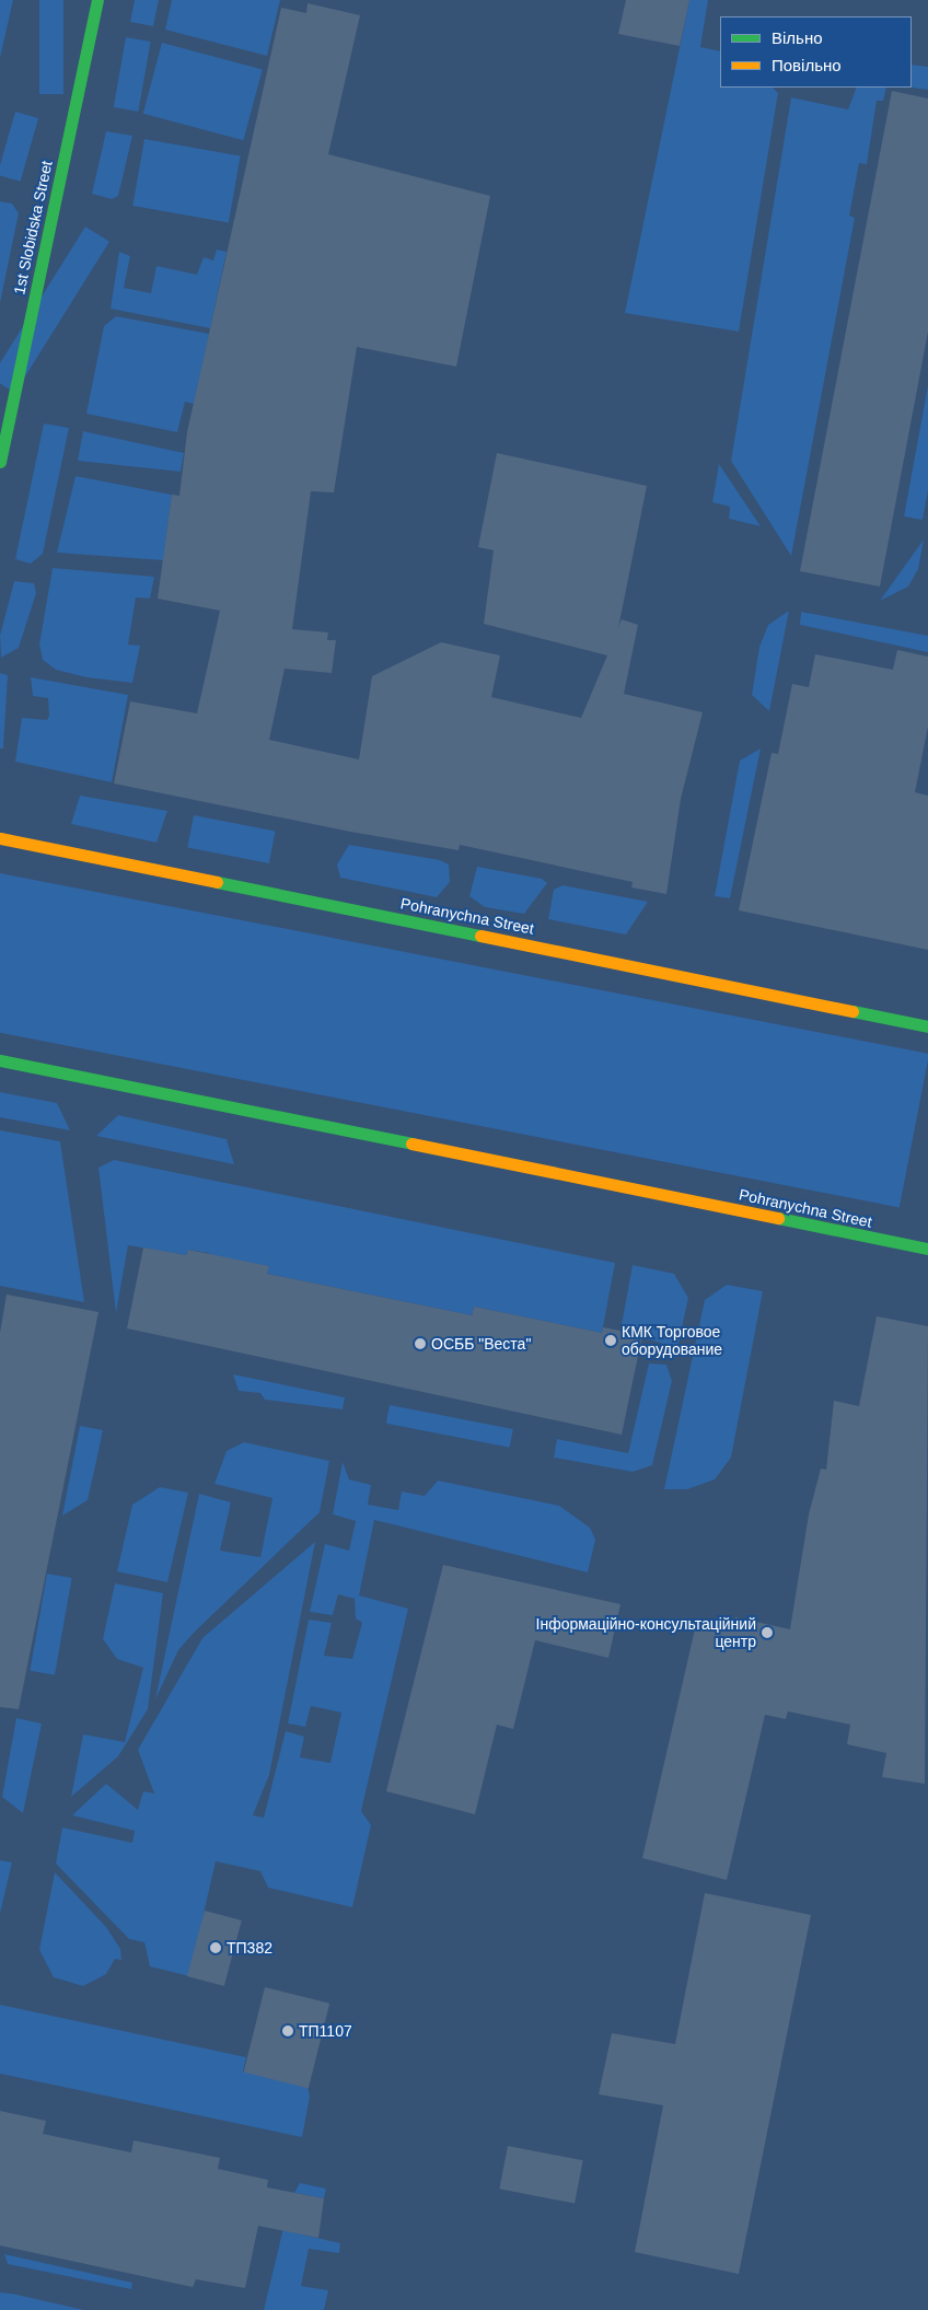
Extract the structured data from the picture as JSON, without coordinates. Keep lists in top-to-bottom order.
{
  "streets": {
    "main road": ["1st Slobidska Street", "Pohranychna Street"]
  },
  "places": [
    "КМК Торговое оборудование",
    "ОСББ \"Веста\"",
    "Інформаційно-консультаційний центр",
    "ТП382",
    "ТП1107"
  ],
  "legend": ["Вільно", "Повільно"]
}
